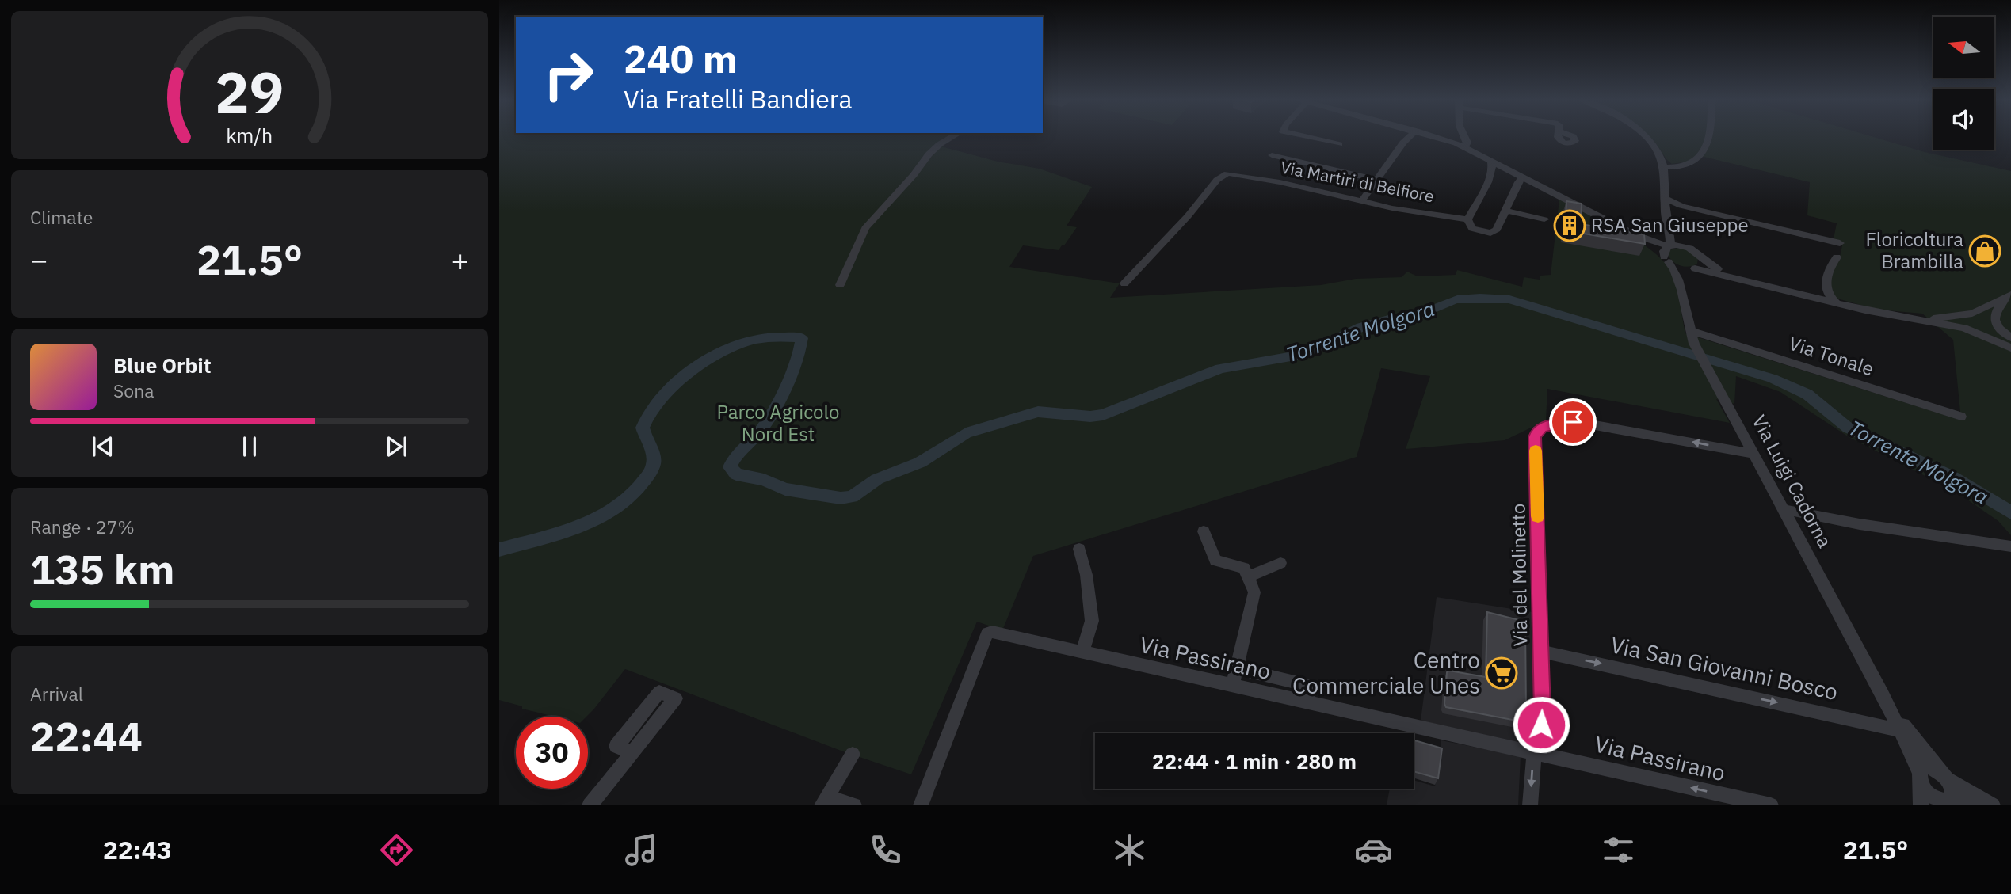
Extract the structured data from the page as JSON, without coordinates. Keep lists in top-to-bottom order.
{
  "streets": {
    "street": [
      "Via Martiri di Belfiore",
      "Via Tonale",
      "Via Luigi Cadorna",
      "Via del Molinetto",
      "Via Passirano",
      "Via San Giovanni Bosco"
    ]
  },
  "crossings": [
    ["Via Tonale", "Via Luigi Cadorna"],
    ["Via Luigi Cadorna", "Via del Molinetto"],
    ["Via Luigi Cadorna", "Via San Giovanni Bosco"],
    ["Via del Molinetto", "Via Passirano"],
    ["Via del Molinetto", "Via San Giovanni Bosco"]
  ],
  "one_way": ["Via San Giovanni Bosco"],
  "water": ["Torrente Molgora"],
  "parks": ["Parco Agricolo Nord Est"],
  "places": {
    "building": ["RSA San Giuseppe"],
    "shop": ["Floricoltura Brambilla"],
    "supermarket": ["Centro Commerciale Unes"]
  },
  "north": "left",
  "page": {
    "turn": ["240 m", "Via Fratelli Bandiera"],
    "tile": [
      "Climate",
      ["Range · 27%", "135 km"],
      ["Arrival", "22:44"]
    ],
    "heat": ["−", "21.5°", "+"],
    "song": ["Blue Orbit", "Sona"],
    "limit": "30",
    "trip": "22:44 · 1 min · 280 m",
    "tabs": ["22:43", "21.5°"],
    "gauge": ["29", "km/h"]
  }
}
